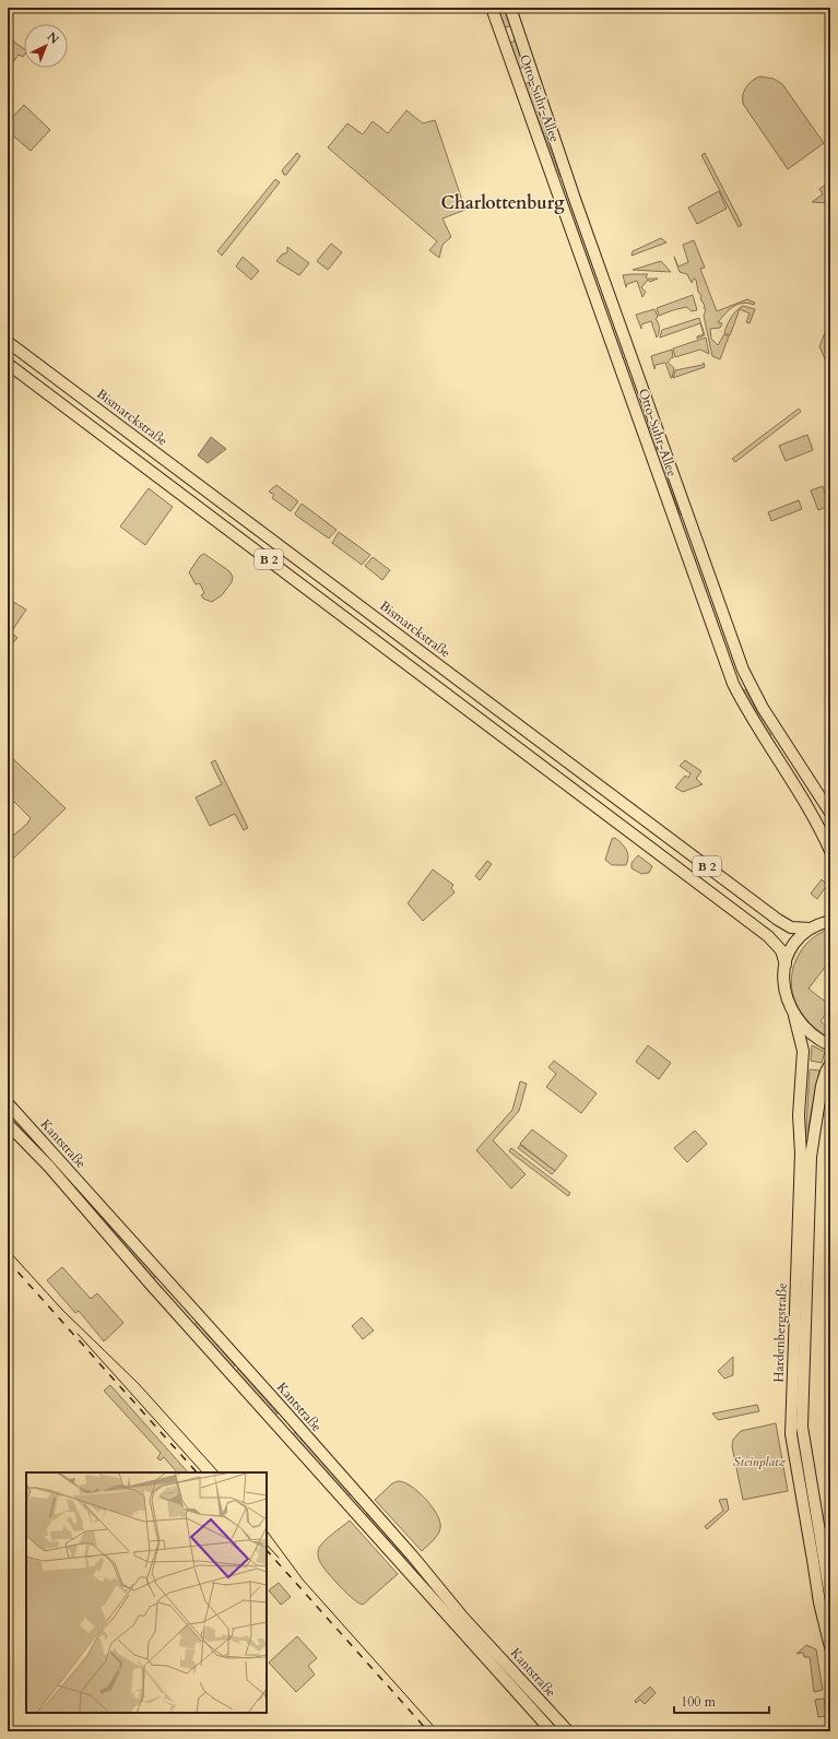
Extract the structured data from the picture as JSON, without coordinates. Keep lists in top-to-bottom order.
{
  "streets": {
    "main road": [
      "Otto-Suhr-Allee",
      "Bismarckstraße",
      "B 2",
      "Kantstraße",
      "Hardenbergstraße"
    ]
  },
  "crossings": [
    ["Bismarckstraße", "B 2"],
    ["B 2", "Hardenbergstraße"]
  ],
  "districts": ["Charlottenburg"],
  "parks": ["Steinplatz"],
  "scale_bar": "100 m",
  "north": "top right"
}
